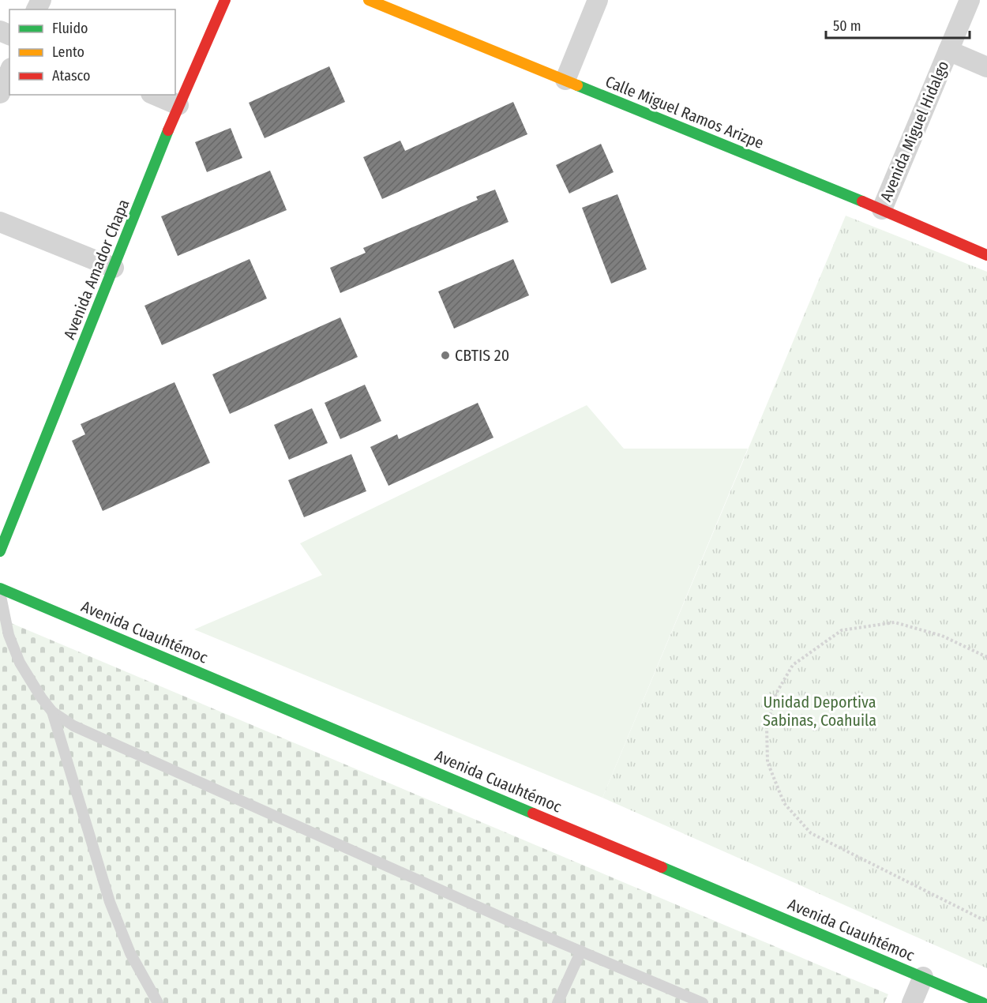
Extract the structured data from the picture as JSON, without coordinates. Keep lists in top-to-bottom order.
{
  "streets": {
    "street": [
      "Calle Miguel Ramos Arizpe",
      "Avenida Miguel Hidalgo",
      "Avenida Amador Chapa",
      "Avenida Cuauhtémoc"
    ]
  },
  "crossings": [
    ["Calle Miguel Ramos Arizpe", "Avenida Miguel Hidalgo"]
  ],
  "parks": ["Unidad Deportiva Sabinas, Coahuila"],
  "places": ["CBTIS 20"],
  "legend": ["Fluido", "Lento", "Atasco"],
  "scale_bar": "50 m"
}
